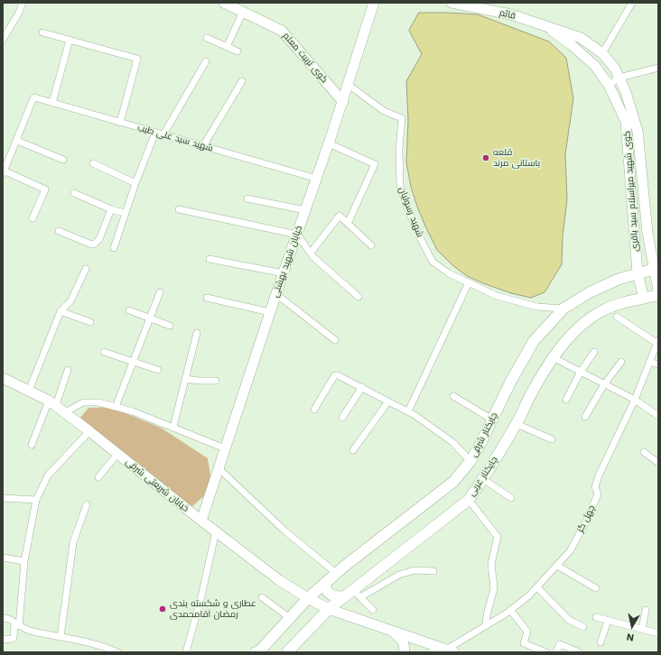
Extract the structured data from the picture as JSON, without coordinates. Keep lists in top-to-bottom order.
{
  "streets": {
    "main road": ["چایکنار شرقی", "چایکنار غربی"],
    "street": [
      "قائم",
      "کوی تربیت معلم",
      "شهید سید علی طیب",
      "کوی شهید میراسلام سید باقری",
      "شهید رسولیان",
      "خیابان شهید بهشتی",
      "خیابان شریعتی شرقی",
      "چهل گز"
    ]
  },
  "crossings": [
    ["قائم", "کوی شهید میراسلام سید باقری"],
    ["کوی تربیت معلم", "خیابان شهید بهشتی"],
    ["شهید سید علی طیب", "خیابان شهید بهشتی"],
    ["کوی شهید میراسلام سید باقری", "چایکنار شرقی"],
    ["کوی شهید میراسلام سید باقری", "چایکنار غربی"],
    ["شهید رسولیان", "خیابان شهید بهشتی"],
    ["شهید رسولیان", "چایکنار شرقی"],
    ["خیابان شهید بهشتی", "خیابان شریعتی شرقی"],
    ["چایکنار شرقی", "خیابان شریعتی شرقی"],
    ["چایکنار غربی", "خیابان شریعتی شرقی"]
  ],
  "places": ["قلعه باستانی مرند", "عطاری و شکسته بندی رمضان آقامحمدی"],
  "north": "bottom"
}
